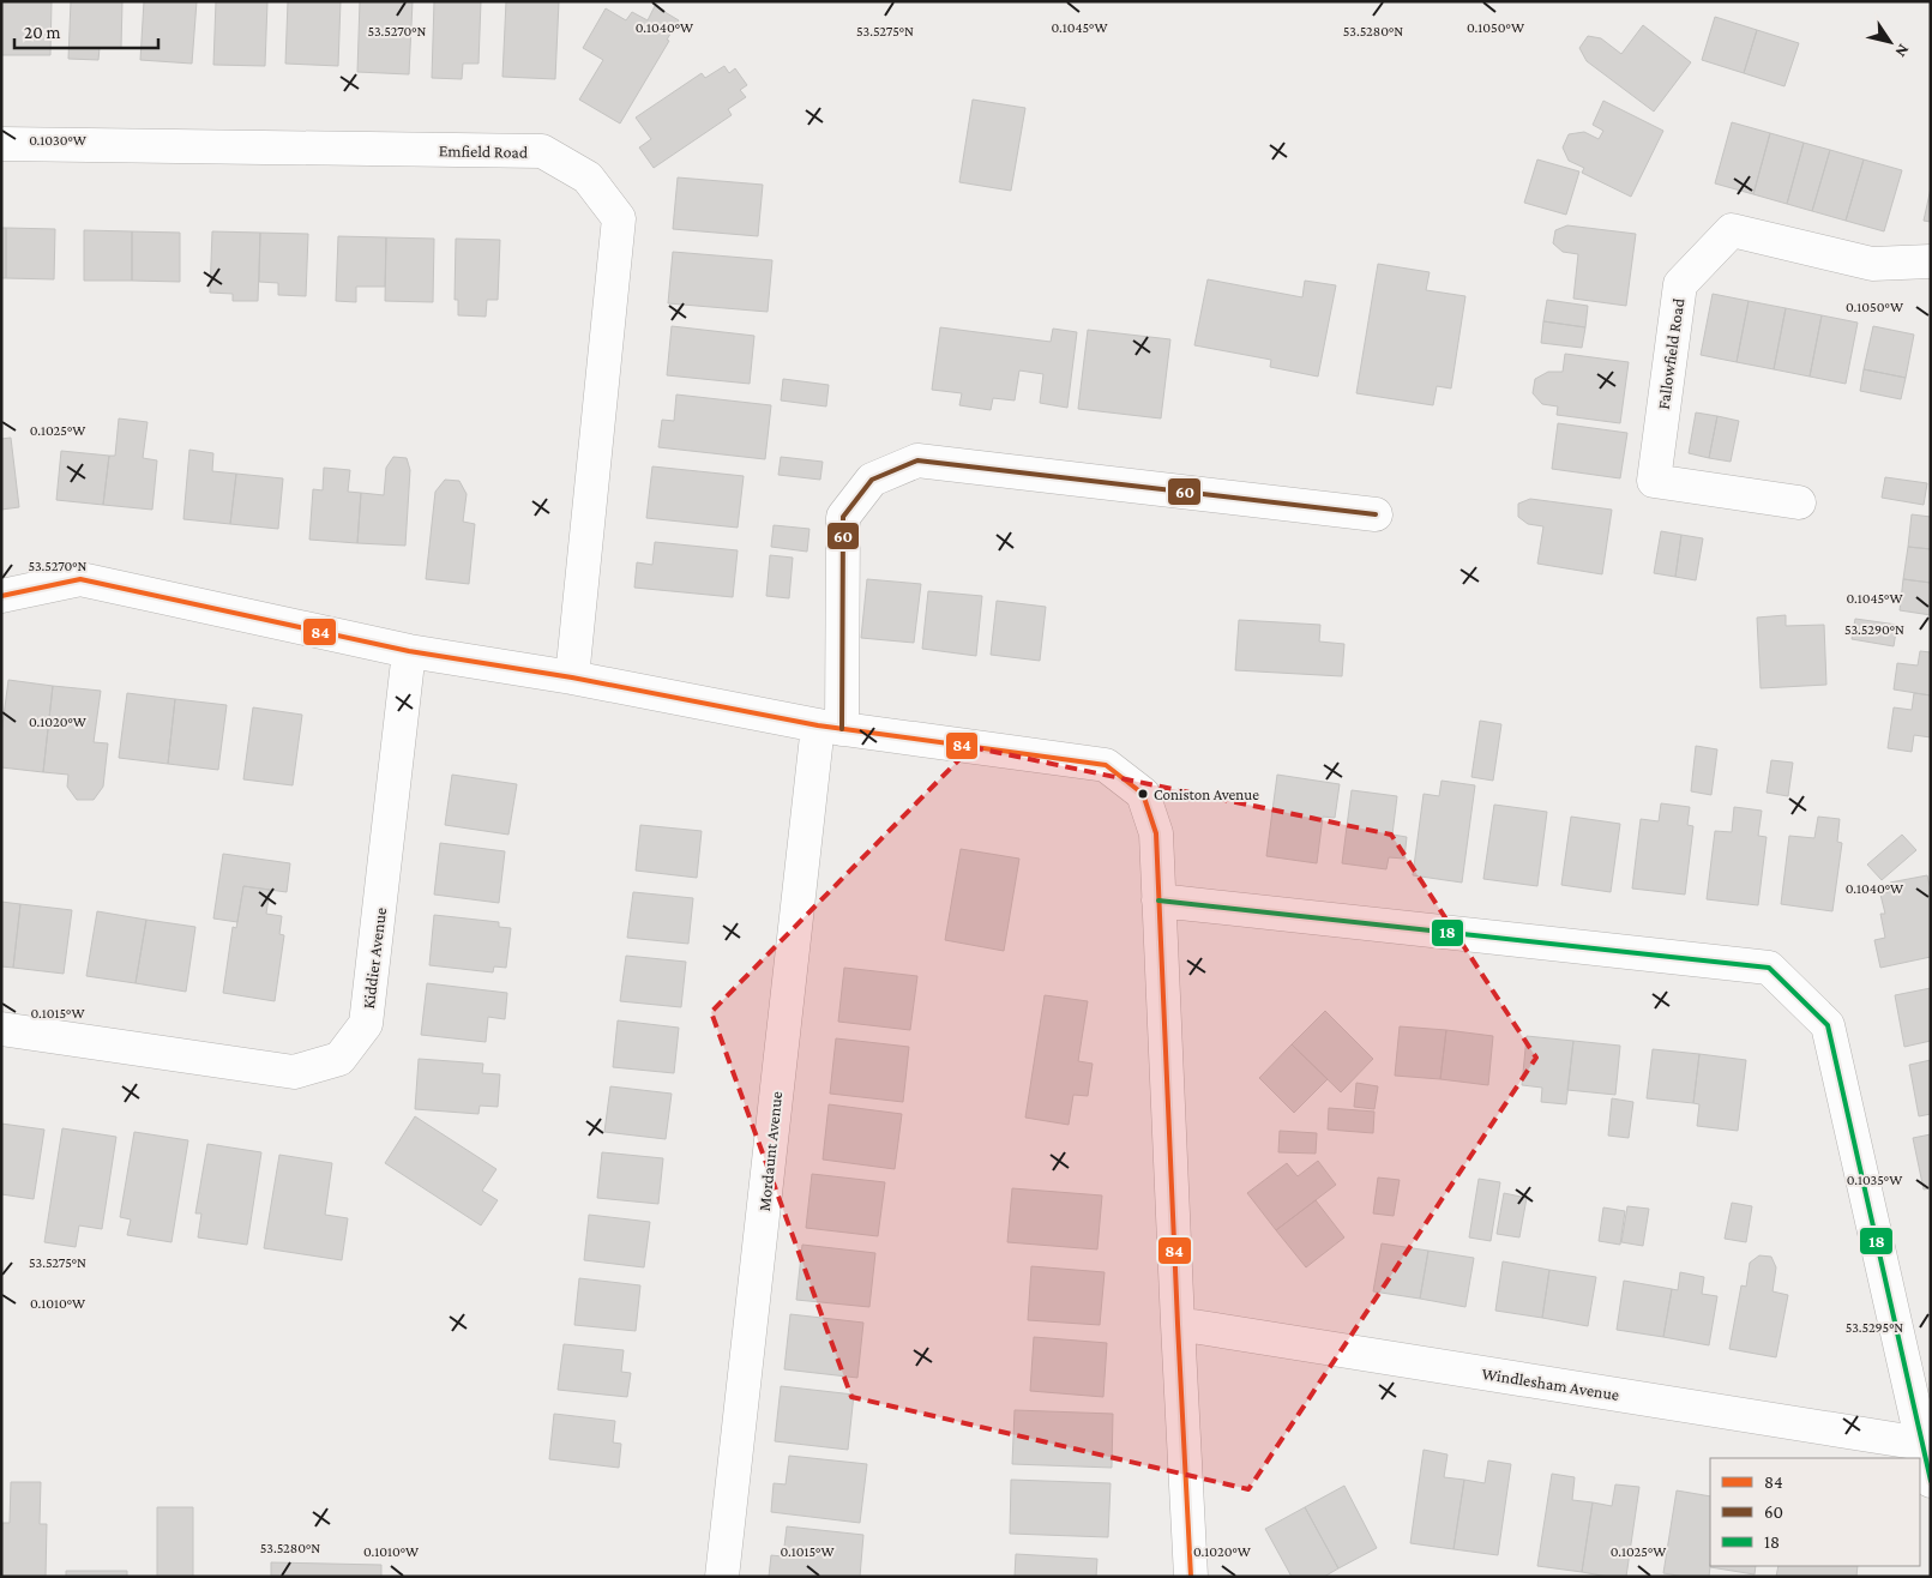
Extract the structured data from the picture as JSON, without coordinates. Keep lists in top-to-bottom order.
{
  "streets": {
    "street": [
      "Emfield Road",
      "Fallowfield Road",
      "Kiddier Avenue",
      "Mordaunt Avenue",
      "Windlesham Avenue"
    ]
  },
  "places": ["Coniston Avenue"],
  "lines": ["transit line 60", "transit line 84", "transit line 18"],
  "legend": ["84", "60", "18"],
  "scale_bar": "20 m",
  "north": "bottom right",
  "coordinates": [
    "0.1040°W",
    "0.1045°W",
    "0.1050°W",
    "53.5270°N",
    "53.5275°N",
    "53.5280°N",
    "0.1030°W",
    "0.1025°W",
    "53.5290°N",
    "0.1020°W",
    "0.1015°W",
    "0.1035°W",
    "0.1010°W",
    "53.5295°N"
  ]
}
